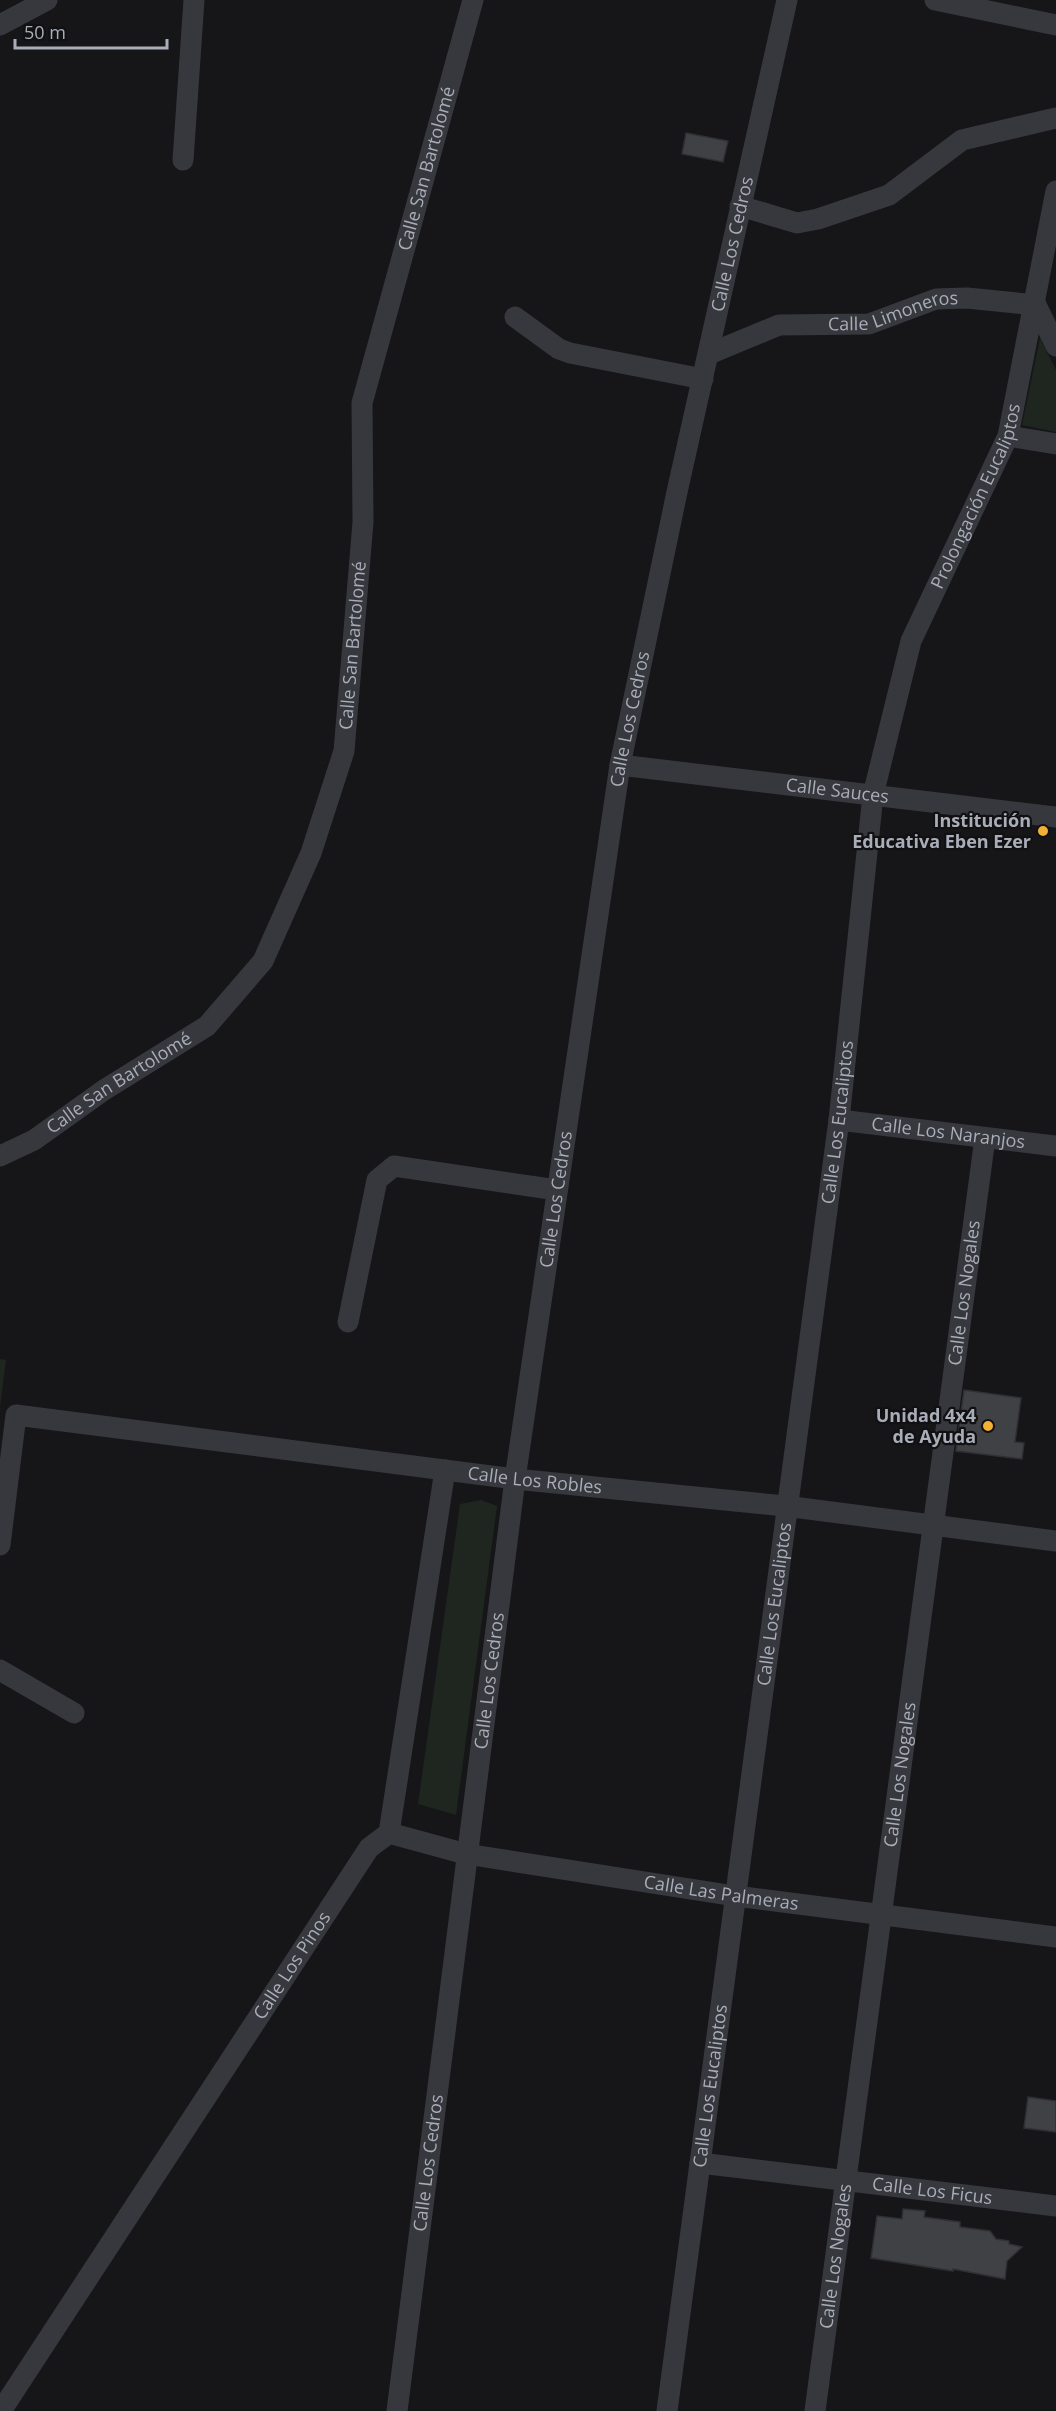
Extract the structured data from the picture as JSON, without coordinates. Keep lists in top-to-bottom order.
{
  "streets": {
    "street": [
      "Calle San Bartolomé",
      "Calle Los Cedros",
      "Calle Limoneros",
      "Prolongación Eucaliptos",
      "Calle Sauces",
      "Calle Los Eucaliptos",
      "Calle Los Naranjos",
      "Calle Los Nogales",
      "Calle Los Robles",
      "Calle Las Palmeras",
      "Calle Los Pinos",
      "Calle Los Ficus"
    ]
  },
  "crossings": [
    ["Calle Los Cedros", "Calle Limoneros"],
    ["Calle Los Cedros", "Calle Sauces"],
    ["Calle Los Cedros", "Calle Los Robles"],
    ["Calle Los Cedros", "Calle Las Palmeras"],
    ["Calle Limoneros", "Prolongación Eucaliptos"],
    ["Prolongación Eucaliptos", "Calle Sauces"],
    ["Prolongación Eucaliptos", "Calle Los Eucaliptos"],
    ["Calle Sauces", "Calle Los Eucaliptos"],
    ["Calle Los Eucaliptos", "Calle Los Naranjos"],
    ["Calle Los Eucaliptos", "Calle Los Robles"],
    ["Calle Los Eucaliptos", "Calle Las Palmeras"],
    ["Calle Los Eucaliptos", "Calle Los Ficus"],
    ["Calle Los Naranjos", "Calle Los Nogales"],
    ["Calle Los Nogales", "Calle Los Robles"],
    ["Calle Los Nogales", "Calle Las Palmeras"],
    ["Calle Los Nogales", "Calle Los Ficus"],
    ["Calle Las Palmeras", "Calle Los Pinos"]
  ],
  "places": ["Institución Educativa Eben Ezer", "Unidad 4x4 de Ayuda"],
  "scale_bar": "50 m"
}
